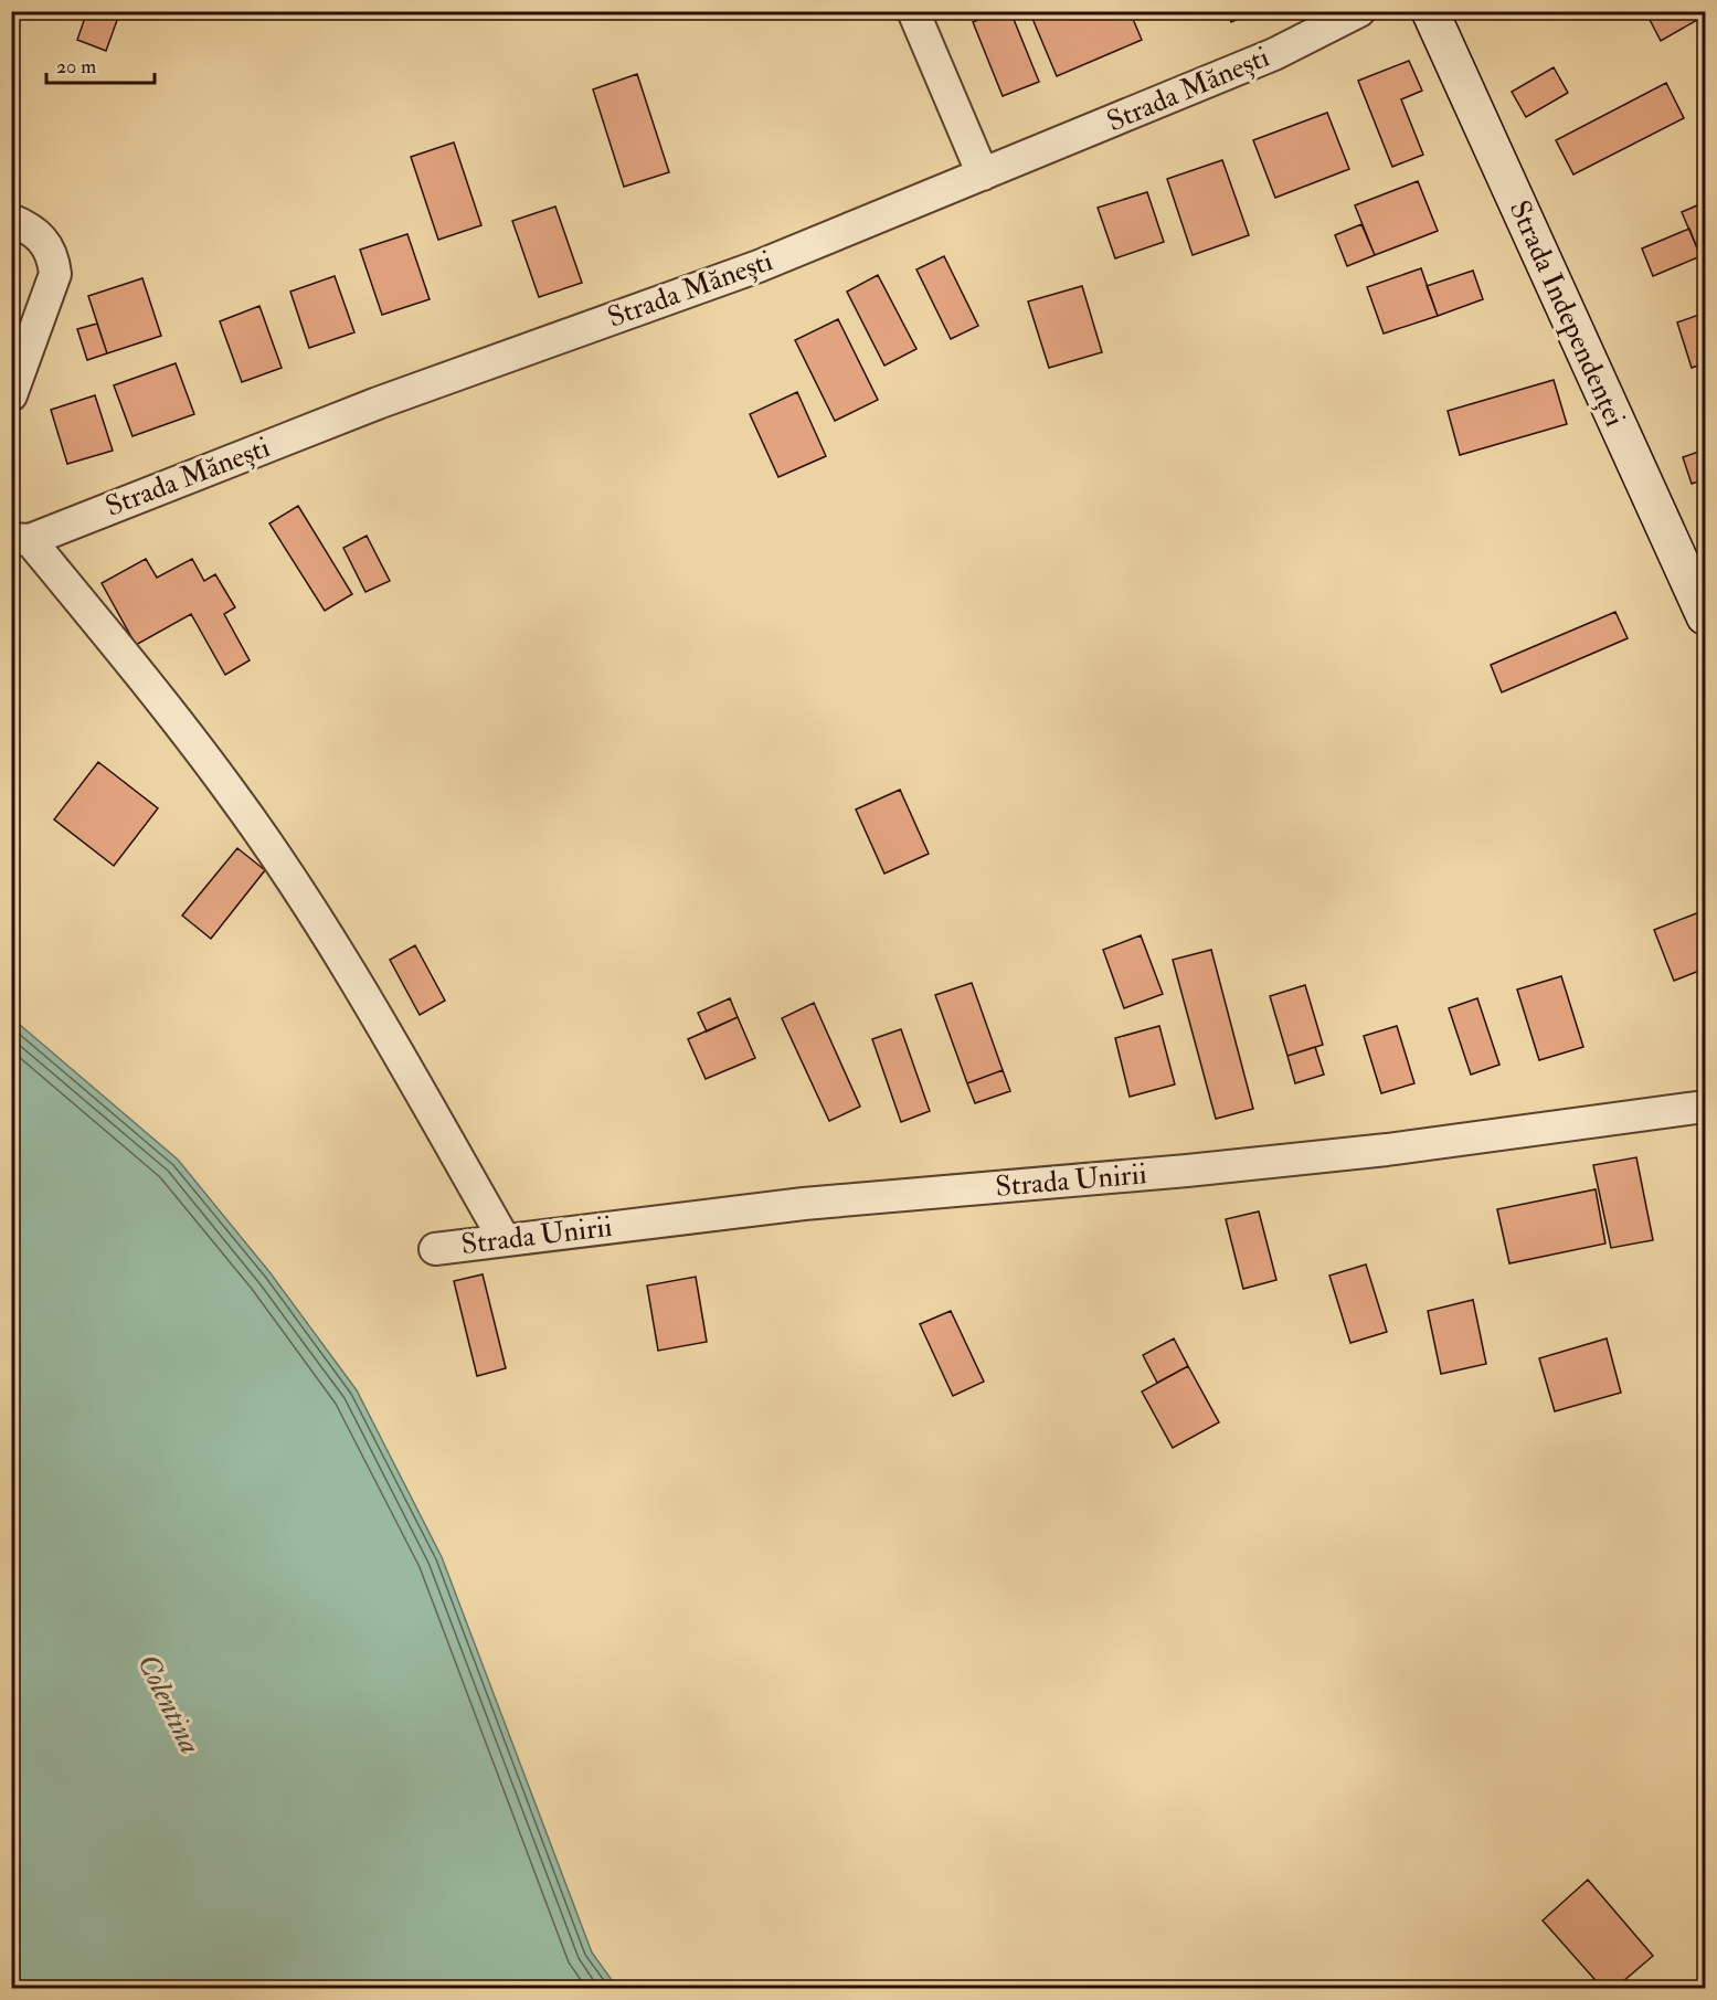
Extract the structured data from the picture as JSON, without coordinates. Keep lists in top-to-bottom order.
{
  "streets": {
    "street": ["Strada Mănești", "Strada Independenței", "Strada Unirii"]
  },
  "water": ["Colentina"],
  "scale_bar": "20 m"
}
